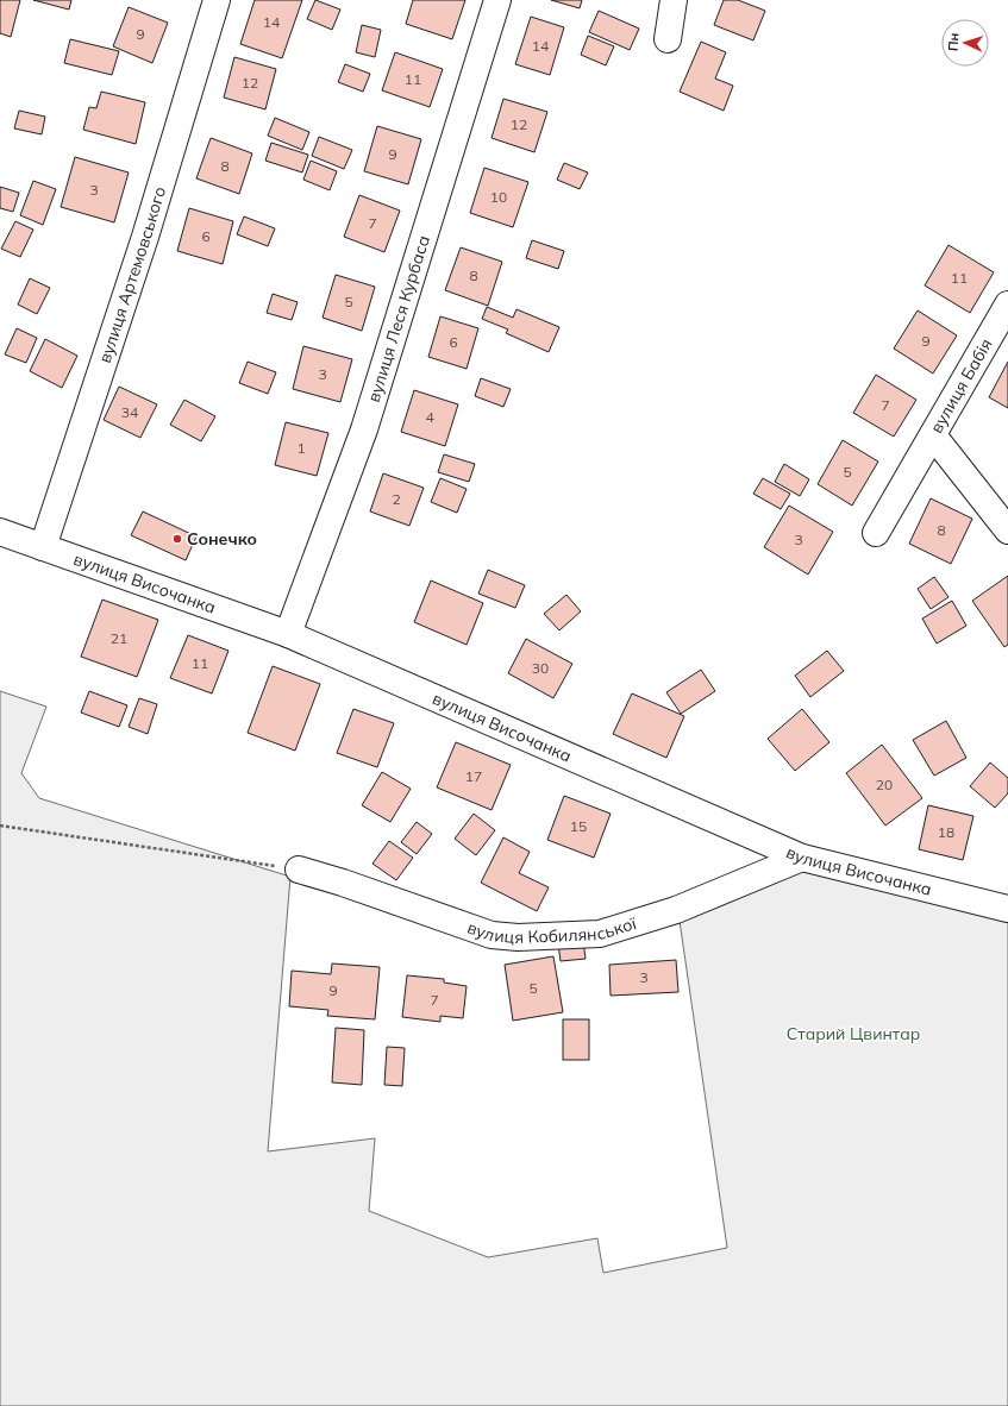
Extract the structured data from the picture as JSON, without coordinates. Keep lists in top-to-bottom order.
{
  "streets": {
    "street": [
      "вулиця Артемовського",
      "вулиця Леся Курбаса",
      "вулиця Бабія",
      "вулиця Височанка",
      "вулиця Кобилянської"
    ]
  },
  "crossings": [
    ["вулиця Артемовського", "вулиця Височанка"],
    ["вулиця Леся Курбаса", "вулиця Височанка"],
    ["вулиця Височанка", "вулиця Кобилянської"]
  ],
  "parks": ["Старий Цвинтар"],
  "places": ["Сонечко"],
  "house_numbers": [
    "14",
    "9",
    "14",
    "11",
    "12",
    "12",
    "9",
    "8",
    "3",
    "10",
    "7",
    "6",
    "8",
    "11",
    "5",
    "9",
    "6",
    "3",
    "7",
    "34",
    "4",
    "1",
    "5",
    "2",
    "8",
    "3",
    "21",
    "11",
    "30",
    "17",
    "20",
    "15",
    "18",
    "3",
    "5",
    "9",
    "7"
  ],
  "north": "left"
}
